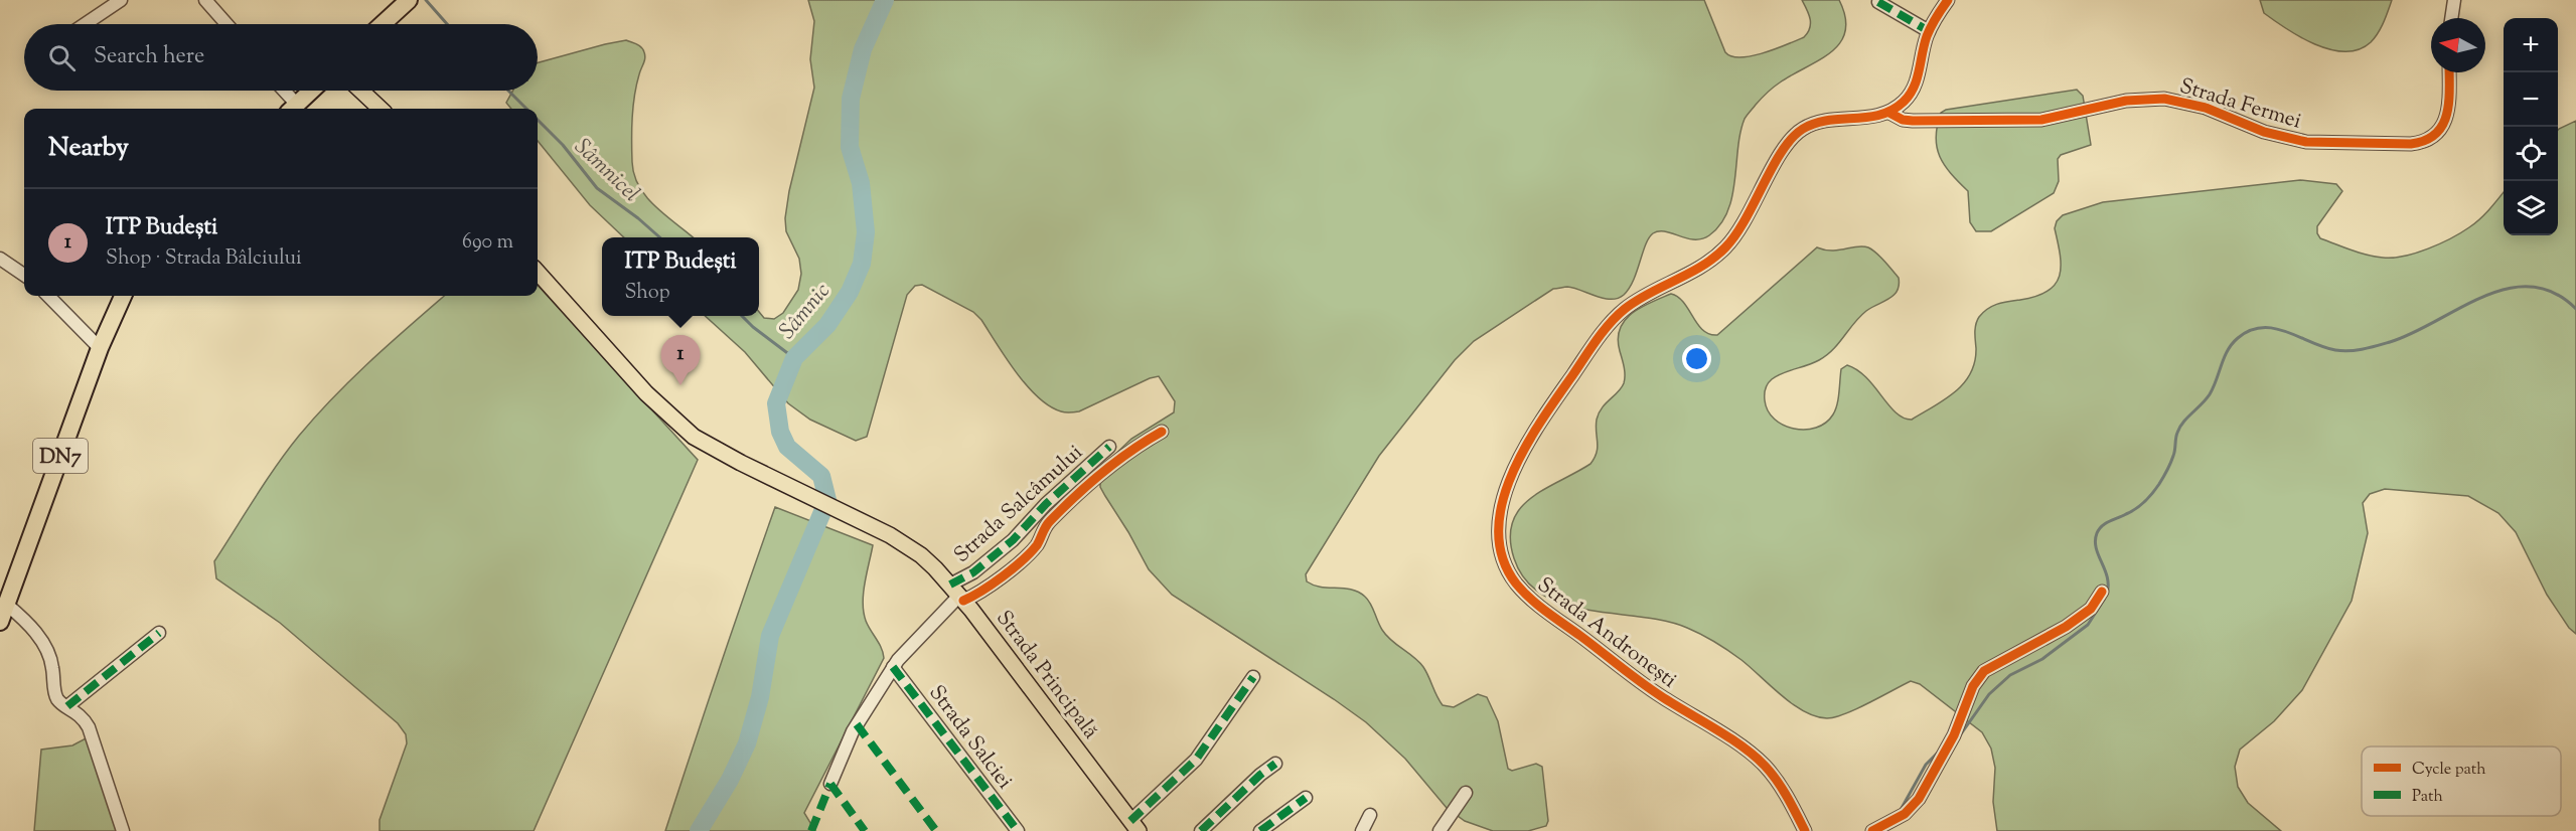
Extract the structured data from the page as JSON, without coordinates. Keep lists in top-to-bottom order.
{
  "streets": {
    "highway": ["DN7"],
    "main road": ["Strada Principală"],
    "street": [
      "Strada Fermei",
      "Strada Salcâmului",
      "Strada Andronești",
      "Strada Salciei"
    ]
  },
  "crossings": [
    ["Strada Fermei", "Strada Andronești"],
    ["Strada Salcâmului", "Strada Principală"]
  ],
  "water": ["Sâmnicel", "Sâmnic"],
  "legend": ["Cycle path", "Path"],
  "north": "left",
  "page": {
    "map_buttons": ["+", "−"],
    "search": "Search here",
    "heading": "Nearby",
    "list": [
      {
        "mark": "1",
        "name": "ITP Budești",
        "note": "Shop · Strada Bâlciului",
        "value": "690 m"
      }
    ],
    "popup": ["ITP Budești", "Shop"],
    "pins": "1"
  }
}
